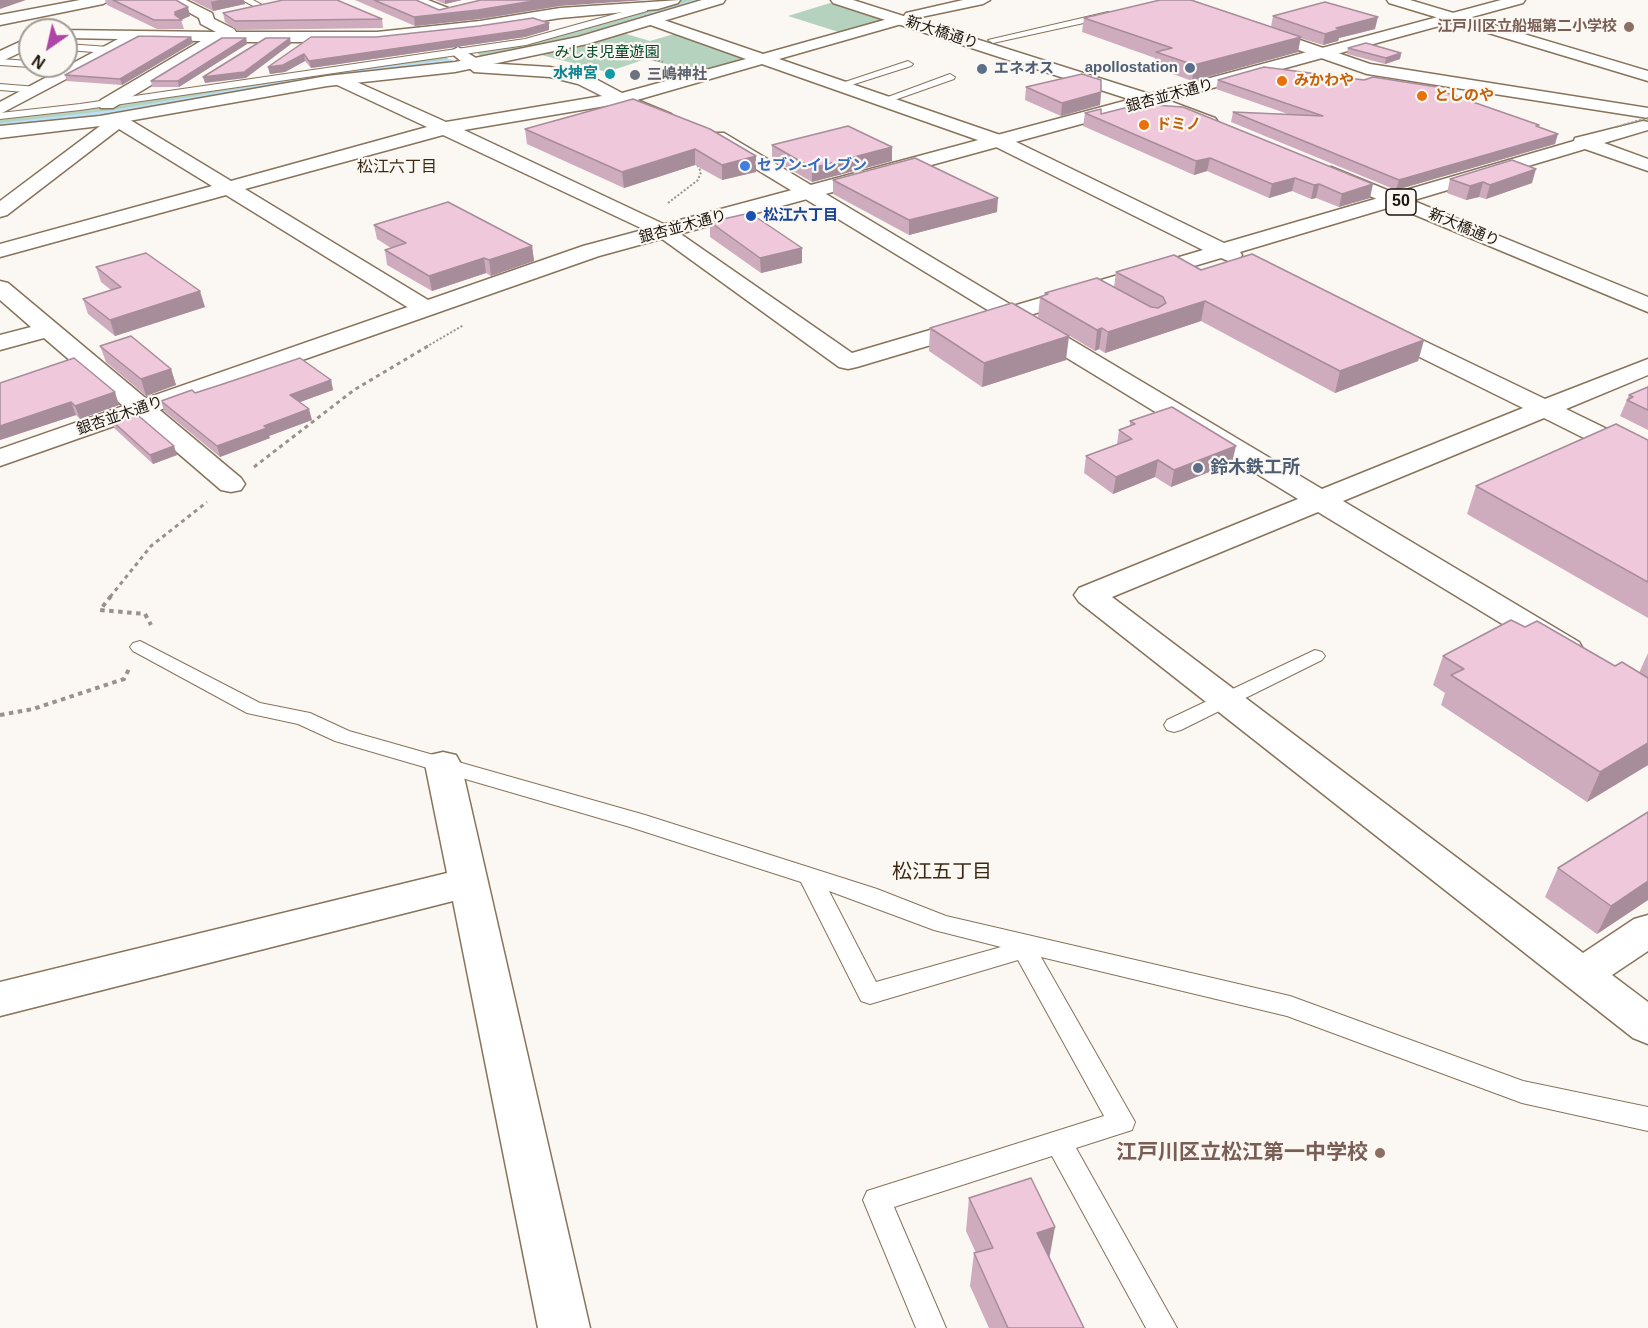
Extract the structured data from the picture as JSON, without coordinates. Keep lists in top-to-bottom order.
{
  "streets": {
    "street": ["新大橋通り", "銀杏並木通り", "50"]
  },
  "crossings": [
    ["新大橋通り", "銀杏並木通り"]
  ],
  "districts": ["松江六丁目", "松江五丁目"],
  "parks": ["みしま児童遊園"],
  "places": [
    "江戸川区立船堀第二小学校",
    "apollostation",
    "エネオス",
    "水神宮",
    "三嶋神社",
    "みかわや",
    "としのや",
    "ドミノ",
    "セブン-イレブン",
    "松江六丁目",
    "鈴木鉄工所",
    "江戸川区立松江第一中学校"
  ],
  "north": "bottom left"
}
